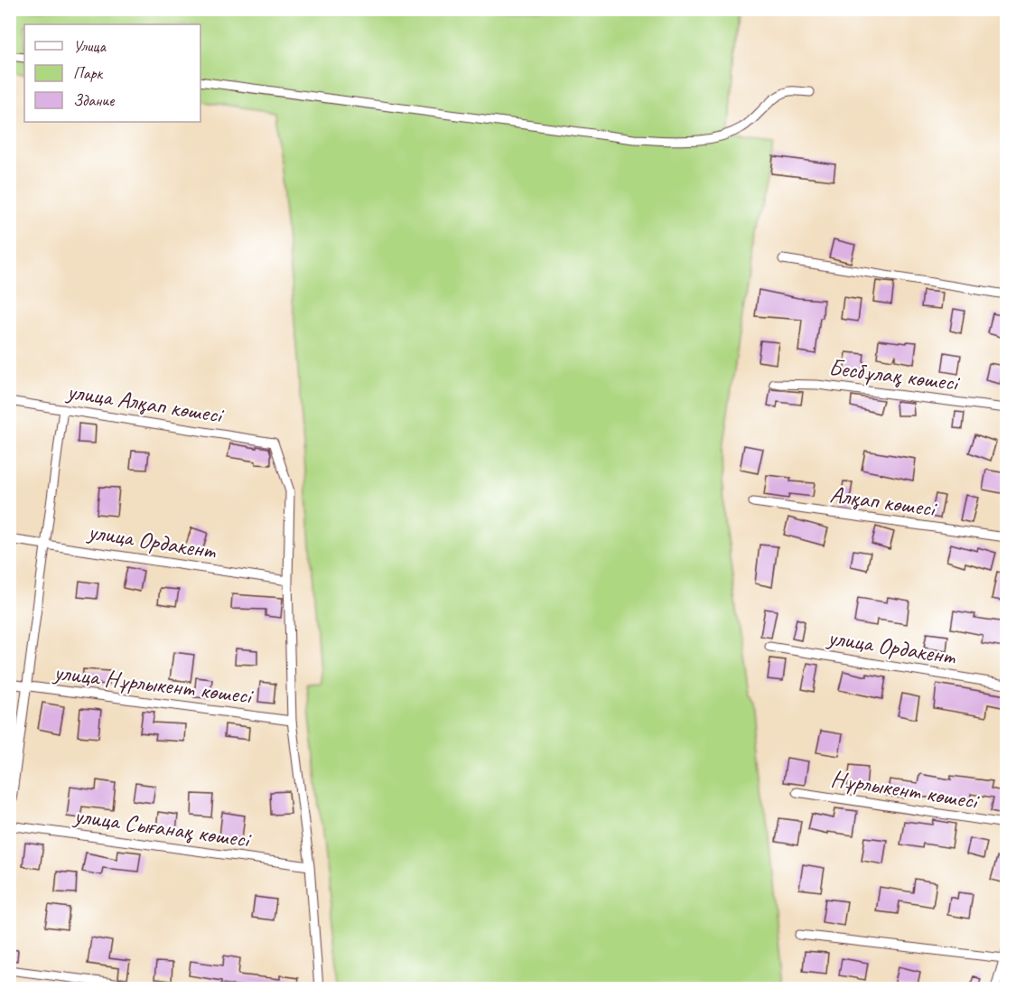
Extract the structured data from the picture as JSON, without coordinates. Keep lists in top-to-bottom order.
{
  "streets": {
    "street": [
      "Бесбұлақ көшесі",
      "улица Алқап көшесі",
      "Алқап көшесі",
      "улица Ордакент",
      "улица Нұрлыкент көшесі",
      "Нұрлыкент көшесі",
      "улица Сығанақ көшесі"
    ]
  },
  "crossings": [
    ["улица Алқап көшесі", "улица Ордакент"]
  ],
  "legend": ["Улица", "Парк", "Здание"]
}
